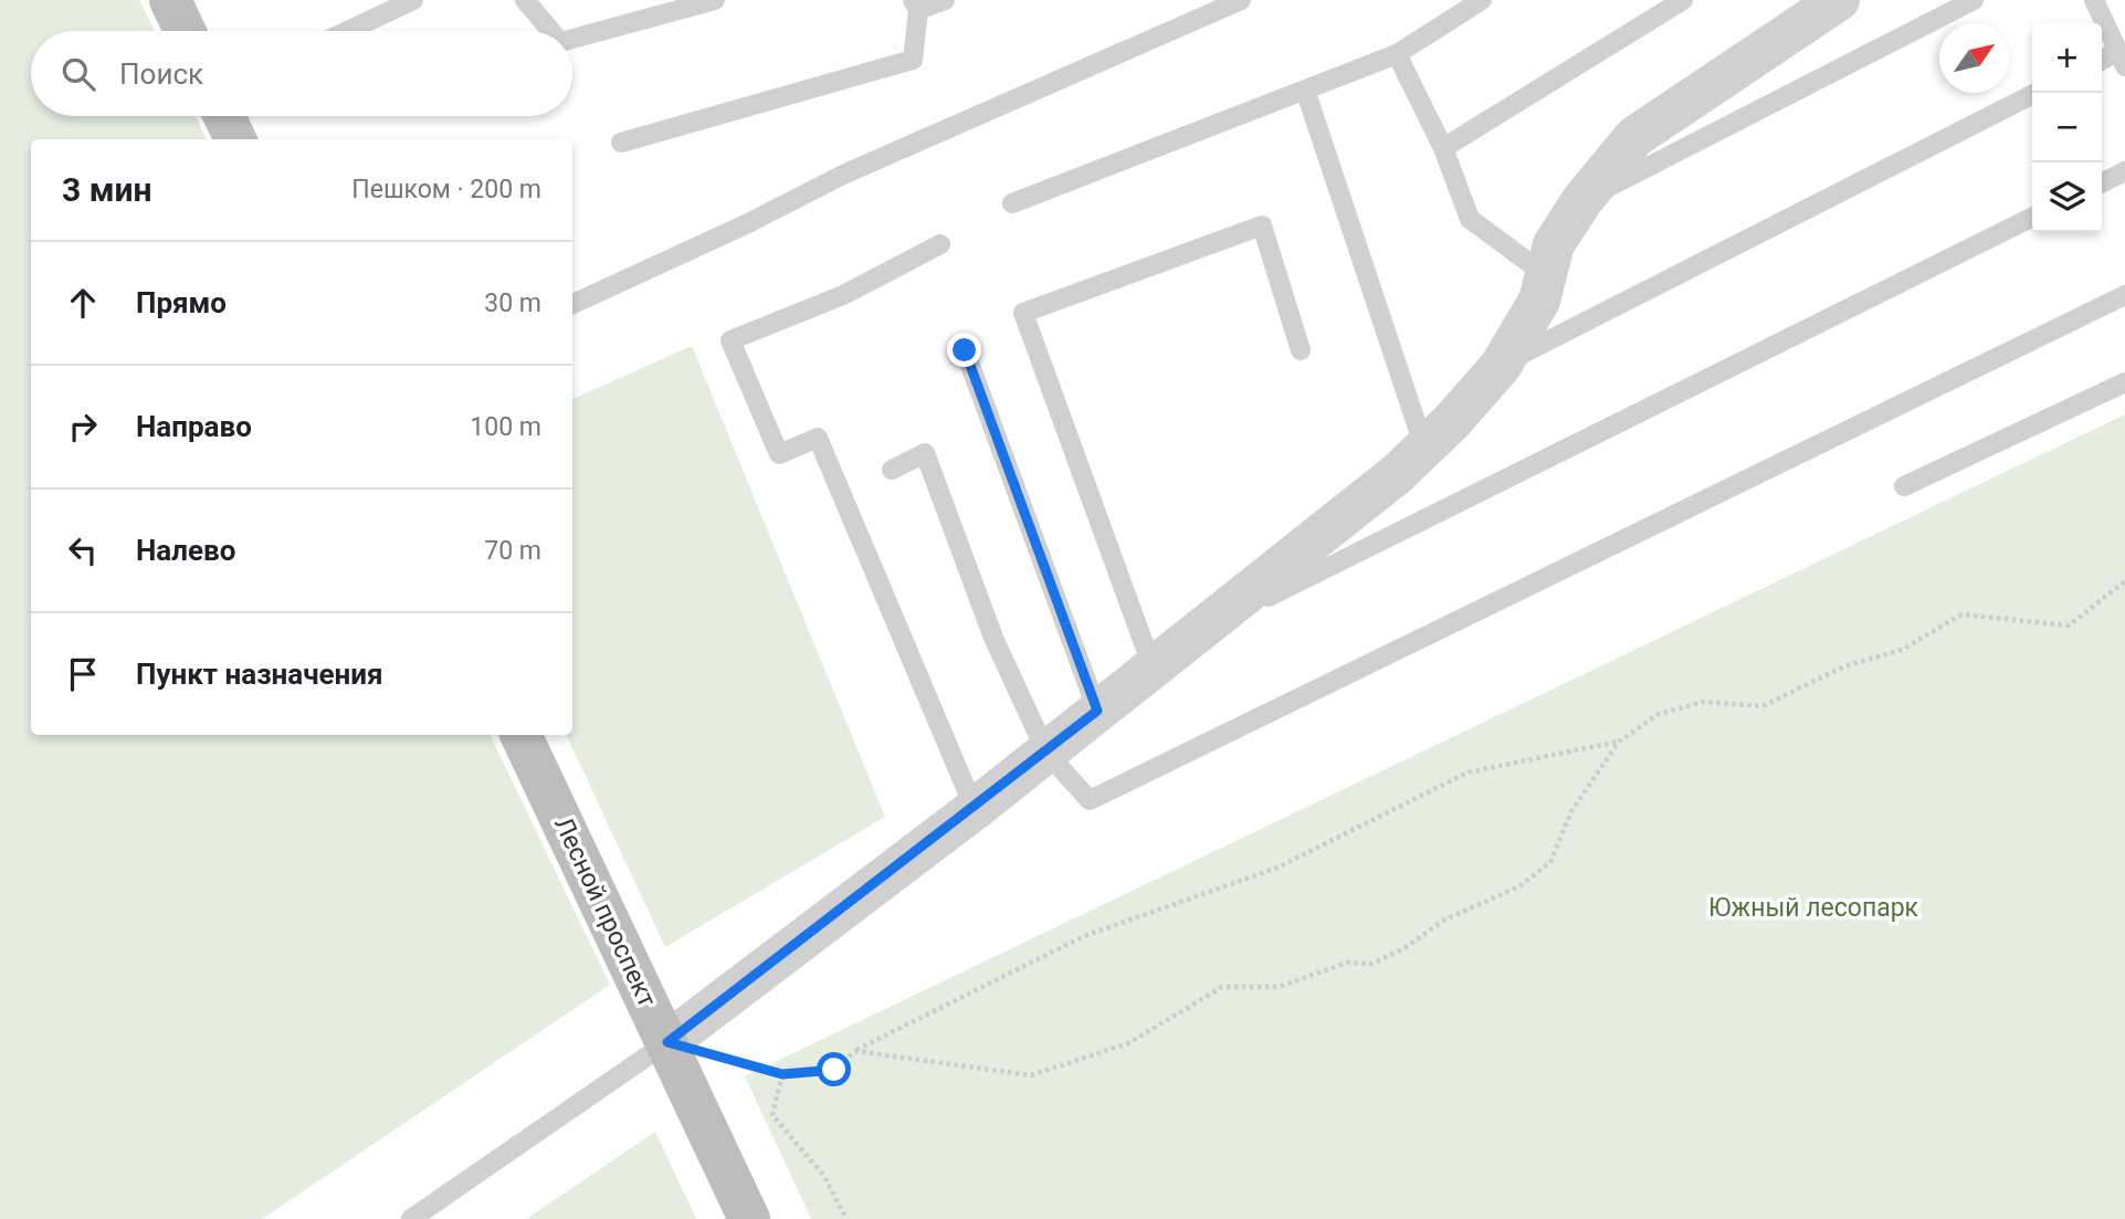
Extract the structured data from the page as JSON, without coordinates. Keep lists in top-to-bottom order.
{
  "streets": {
    "main road": ["Лесной проспект"]
  },
  "parks": ["Южный лесопарк"],
  "north": "top right",
  "page": {
    "map_buttons": ["+", "−"],
    "search": "Поиск",
    "heading": ["3 мин", "Пешком · 200 m"],
    "list": [
      ["Прямо", "30 m"],
      ["Направо", "100 m"],
      ["Налево", "70 m"],
      "Пункт назначения"
    ]
  }
}
